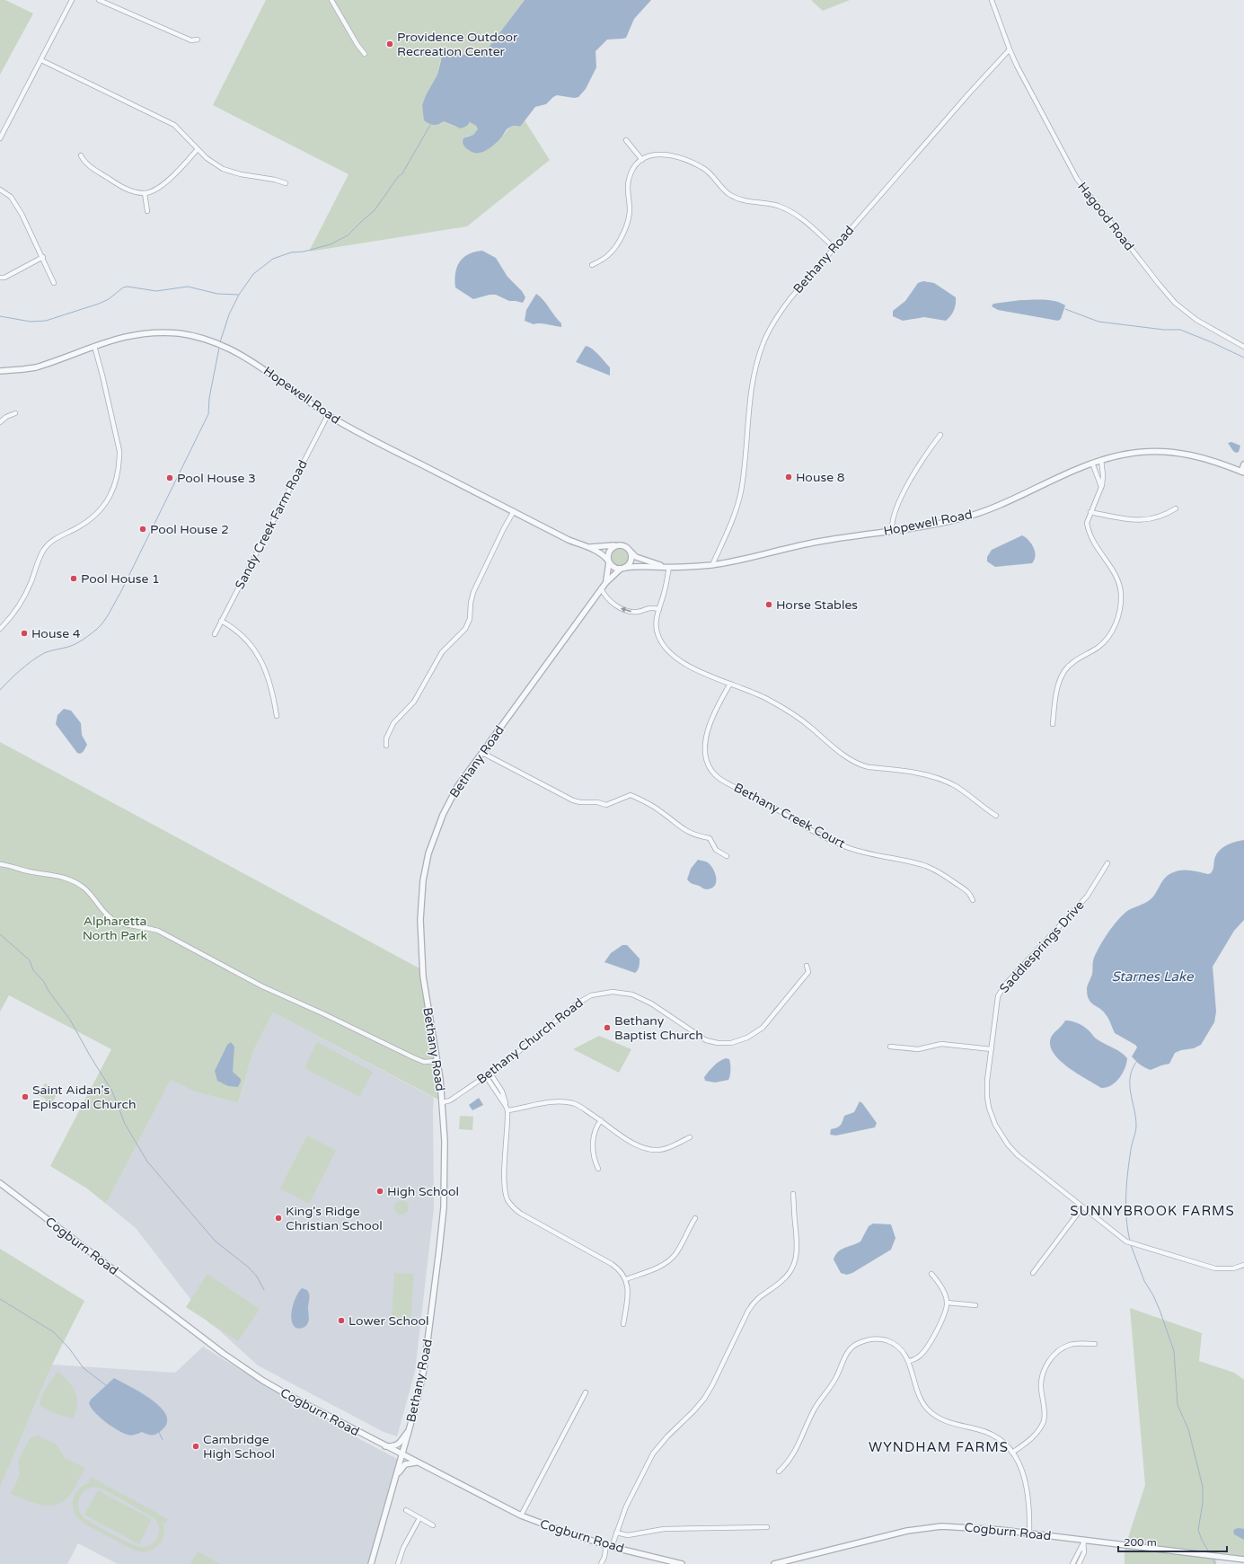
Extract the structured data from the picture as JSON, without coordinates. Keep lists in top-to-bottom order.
{
  "streets": {
    "street": [
      "Hagood Road",
      "Bethany Road",
      "Hopewell Road",
      "Sandy Creek Farm Road",
      "Bethany Creek Court",
      "Saddlesprings Drive",
      "Bethany Church Road",
      "Cogburn Road"
    ]
  },
  "crossings": [
    ["Hagood Road", "Bethany Road"],
    ["Bethany Road", "Hopewell Road"],
    ["Bethany Road", "Bethany Church Road"],
    ["Bethany Road", "Cogburn Road"],
    ["Hopewell Road", "Sandy Creek Farm Road"]
  ],
  "districts": ["SUNNYBROOK FARMS", "WYNDHAM FARMS"],
  "water": ["Starnes Lake"],
  "parks": ["Alpharetta North Park"],
  "places": [
    "Providence Outdoor Recreation Center",
    "House 8",
    "Pool House 3",
    "Pool House 2",
    "Pool House 1",
    "Horse Stables",
    "House 4",
    "Bethany Baptist Church",
    "Saint Aidan's Episcopal Church",
    "High School",
    "King's Ridge Christian School",
    "Lower School",
    "Cambridge High School"
  ],
  "scale_bar": "200 m"
}
